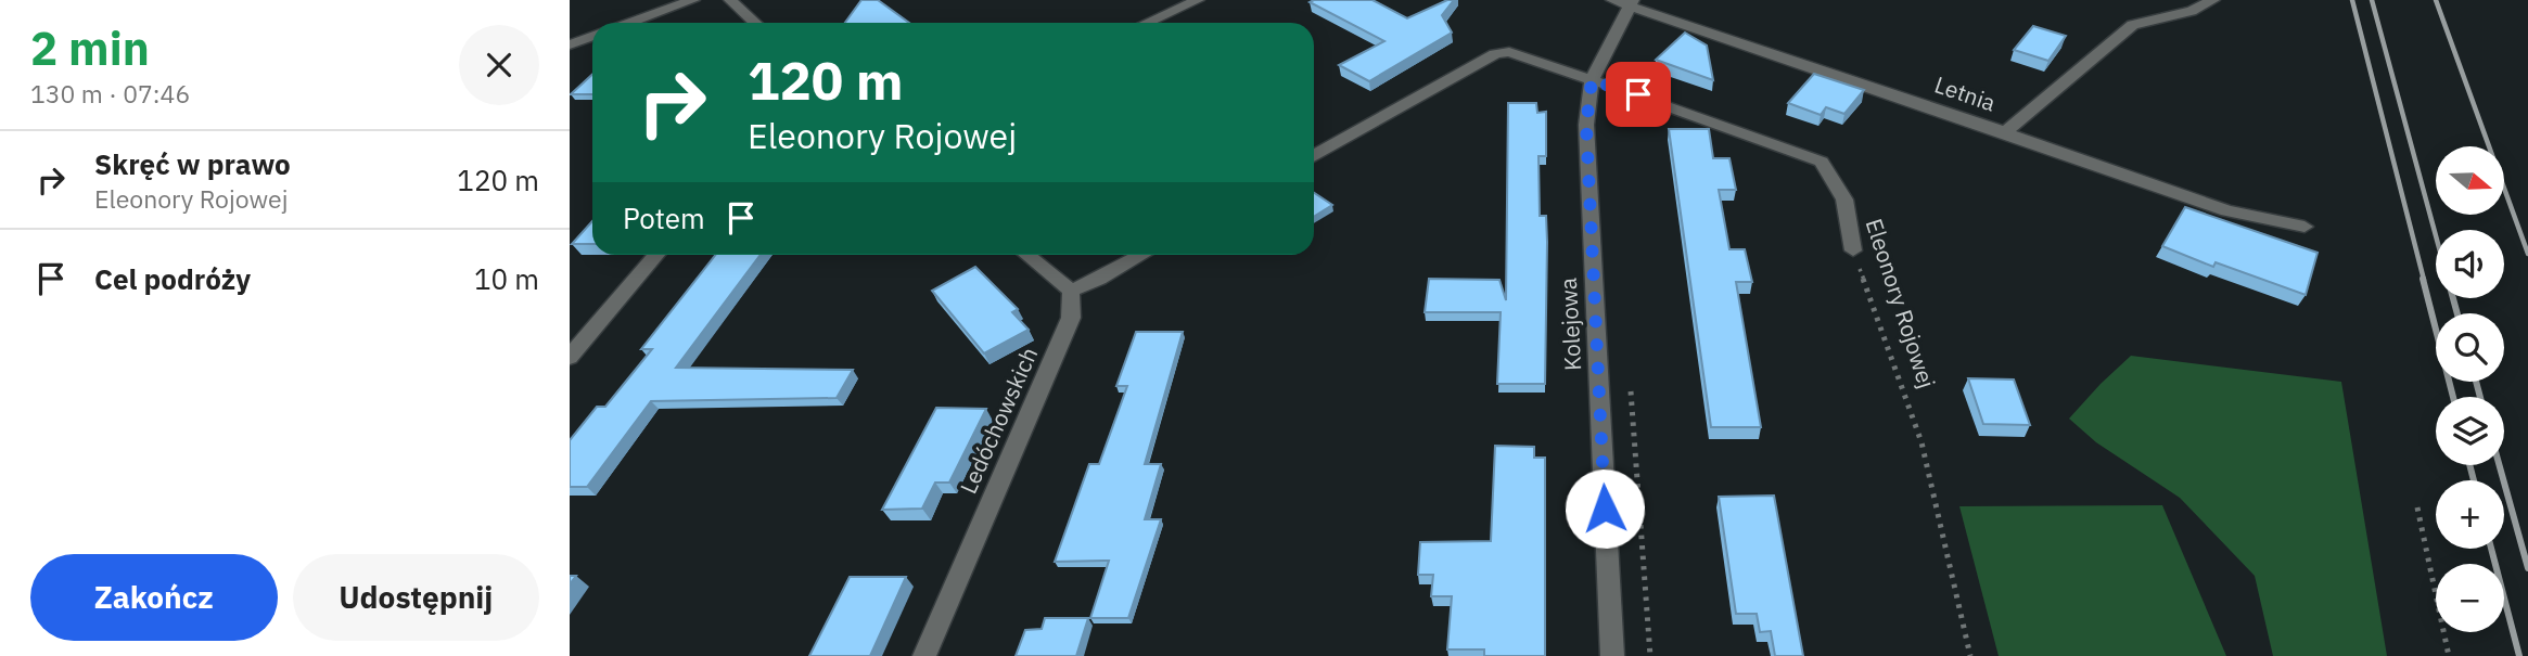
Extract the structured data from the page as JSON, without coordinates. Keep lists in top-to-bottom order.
{
  "streets": {
    "street": [
      "Letnia",
      "Eleonory Rojowej",
      "Kolejowa",
      "Ledóchowskich"
    ]
  },
  "crossings": [
    ["Letnia", "Kolejowa"],
    ["Eleonory Rojowej", "Kolejowa"]
  ],
  "north": "right",
  "page": {
    "heading": ["2 min", "130 m · 07:46"],
    "turn": ["120 m", "Eleonory Rojowej"],
    "list": [
      {
        "name": "Skręć w prawo",
        "note": "Eleonory Rojowej",
        "value": "120 m"
      },
      {
        "name": "Cel podróży",
        "value": "10 m"
      }
    ],
    "map_buttons": ["+", "−"],
    "then": "Potem",
    "buttons": ["Zakończ", "Udostępnij"]
  }
}
